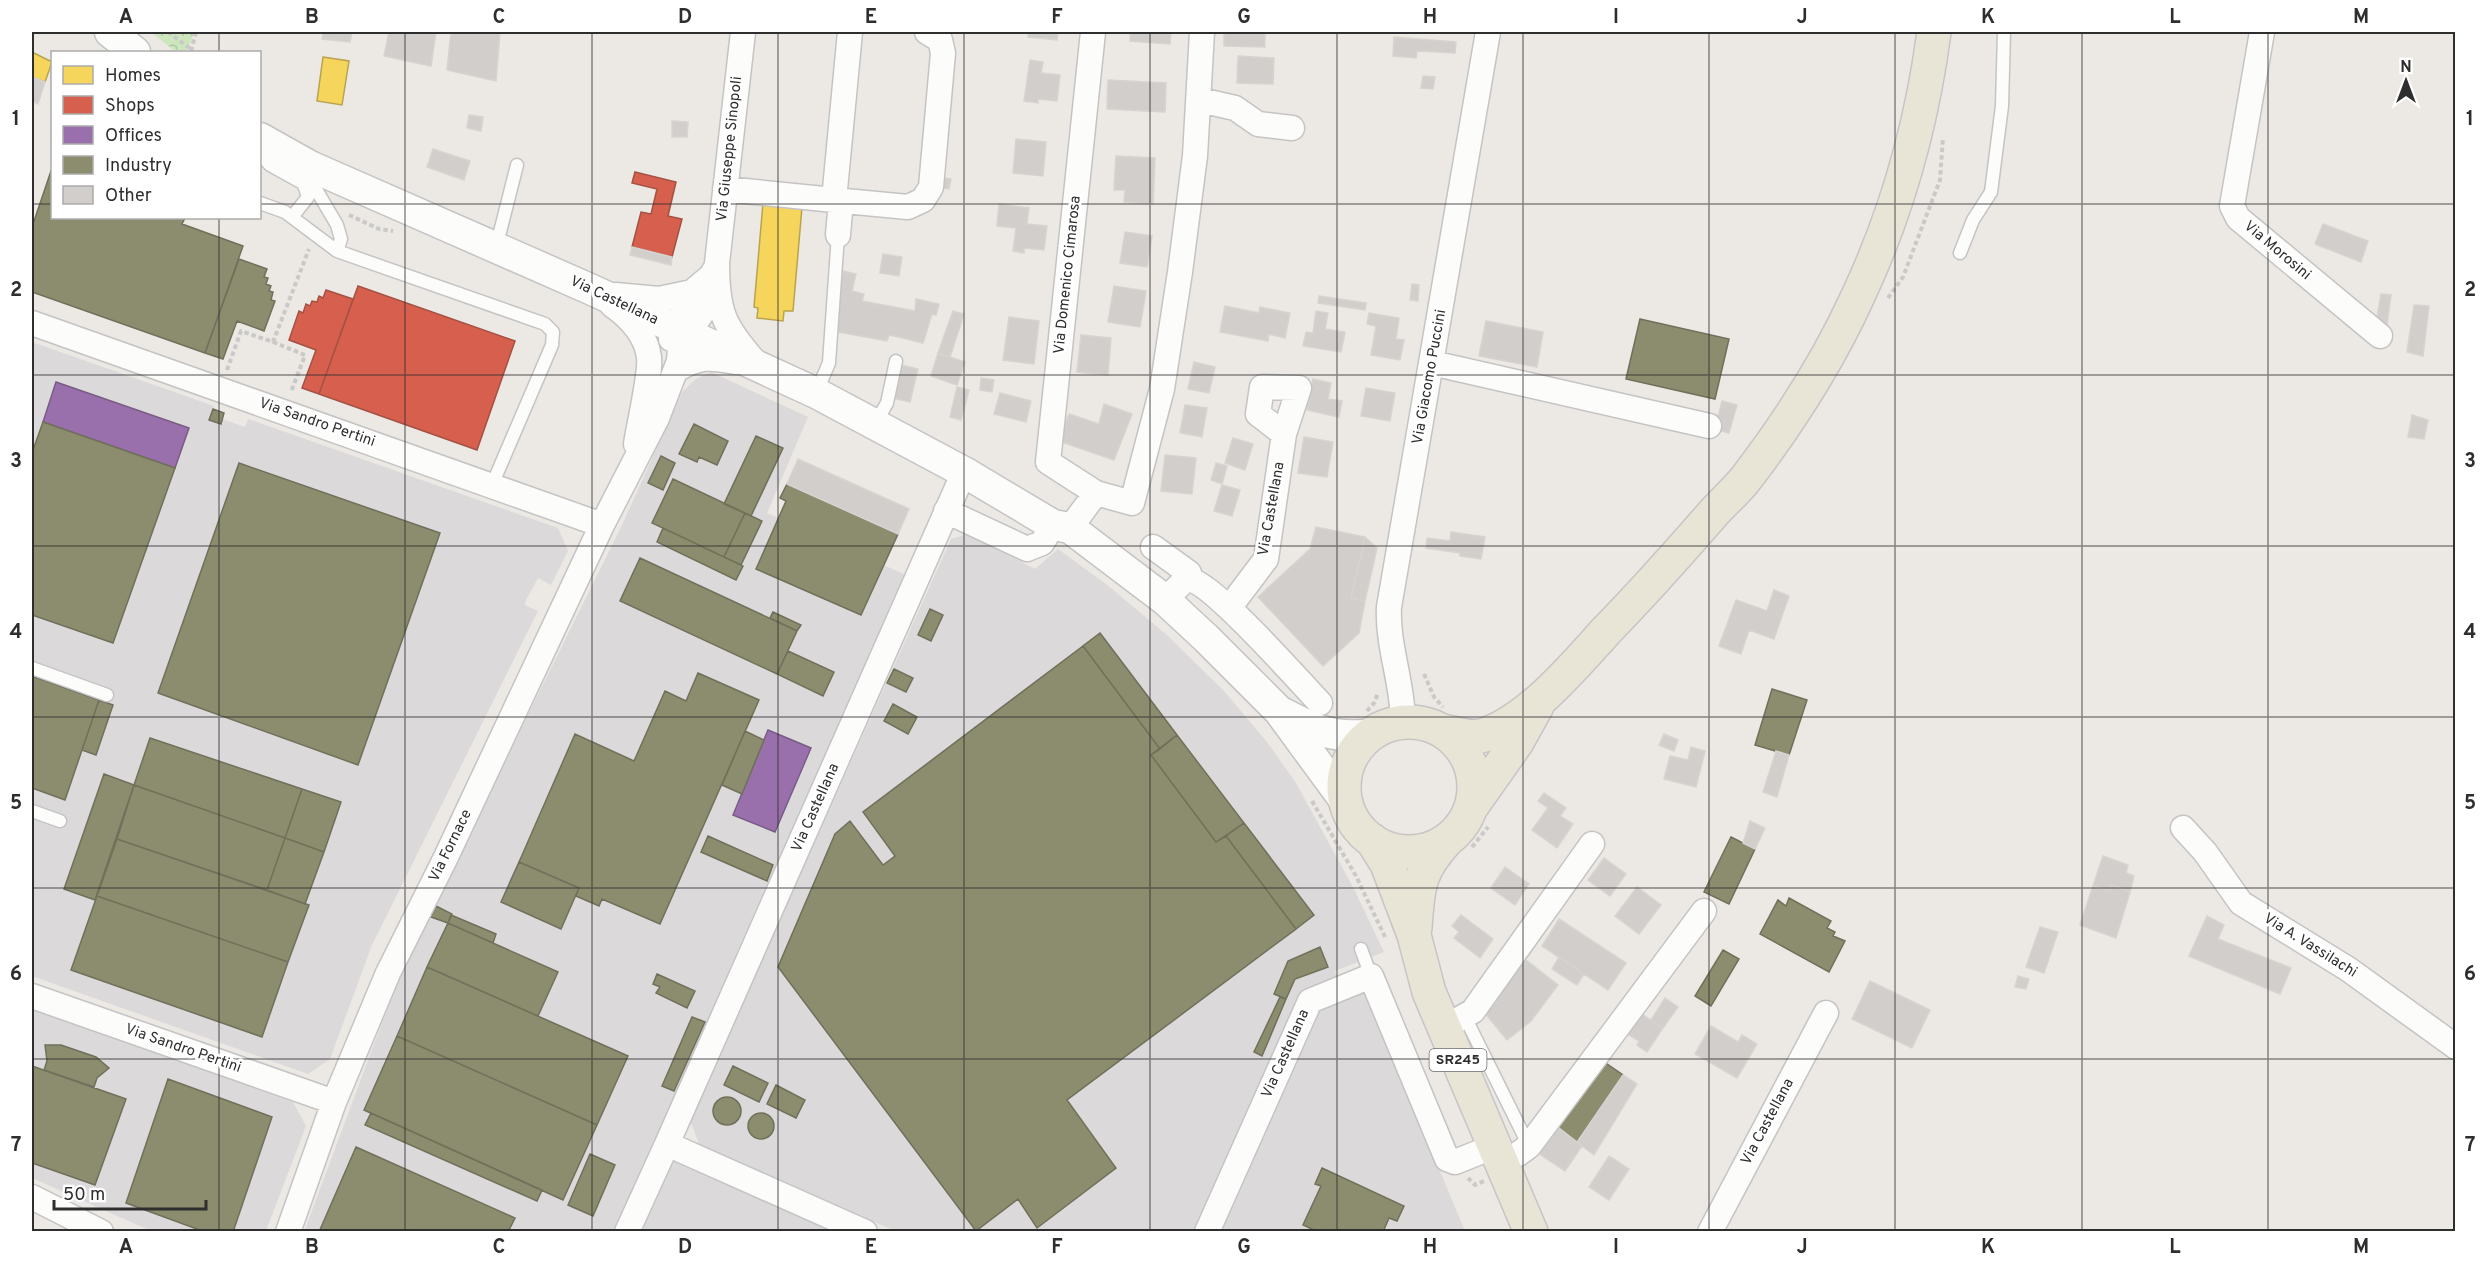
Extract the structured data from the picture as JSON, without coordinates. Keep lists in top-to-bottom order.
{
  "streets": {
    "main road": ["SR245"],
    "street": [
      "Via Giuseppe Sinopoli",
      "Via Morosini",
      "Via Domenico Cimarosa",
      "Via Castellana",
      "Via Giacomo Puccini",
      "Via Sandro Pertini",
      "Via Fornace",
      "Via A. Vassilachi"
    ]
  },
  "crossings": [
    ["Via Giuseppe Sinopoli", "Via Castellana"],
    ["Via Giuseppe Sinopoli", "Via Fornace"],
    ["Via Castellana", "Via Giacomo Puccini"],
    ["Via Castellana", "Via Fornace"],
    ["Via Castellana", "SR245"],
    ["Via Giacomo Puccini", "SR245"],
    ["Via Sandro Pertini", "Via Fornace"]
  ],
  "legend": [
    "Homes",
    "Shops",
    "Offices",
    "Industry",
    "Other"
  ],
  "scale_bar": "50 m",
  "north": "top",
  "grid": {
    "columns": [
      "A",
      "B",
      "C",
      "D",
      "E",
      "F",
      "G",
      "H",
      "I",
      "J",
      "K",
      "L",
      "M"
    ],
    "rows": [
      "1",
      "2",
      "3",
      "4",
      "5",
      "6",
      "7"
    ]
  }
}
